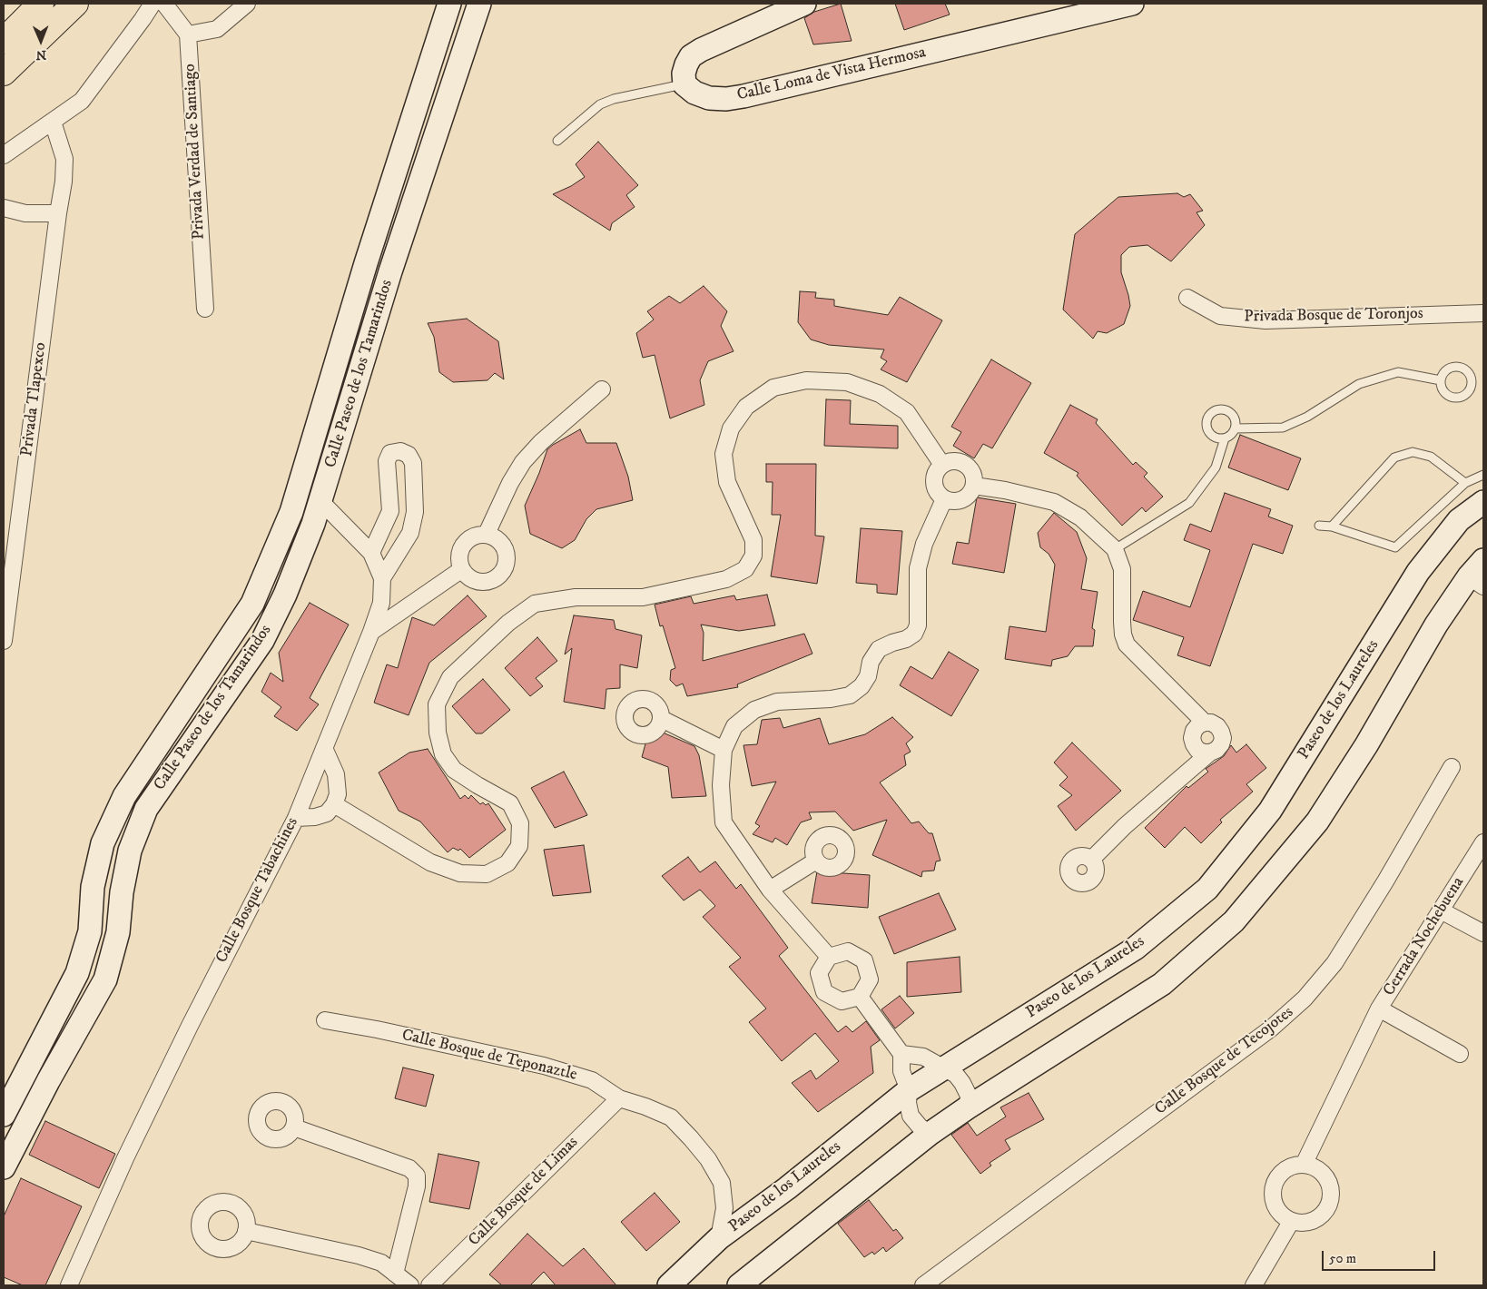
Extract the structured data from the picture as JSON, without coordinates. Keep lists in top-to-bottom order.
{
  "streets": {
    "street": [
      "Calle Loma de Vista Hermosa",
      "Privada Verdad de Santiago",
      "Privada Bosque de Toronjos",
      "Calle Paseo de los Tamarindos",
      "Privada Tlapexco",
      "Paseo de los Laureles",
      "Calle Bosque Tabachines",
      "Cerrada Nochebuena",
      "Calle Bosque de Teponaztle",
      "Calle Bosque de Tecojotes",
      "Calle Bosque de Limas"
    ]
  },
  "crossings": [
    ["Calle Paseo de los Tamarindos", "Calle Bosque Tabachines"],
    ["Paseo de los Laureles", "Calle Bosque de Teponaztle"],
    ["Calle Bosque de Teponaztle", "Calle Bosque de Limas"]
  ],
  "scale_bar": "50 m",
  "north": "bottom"
}
